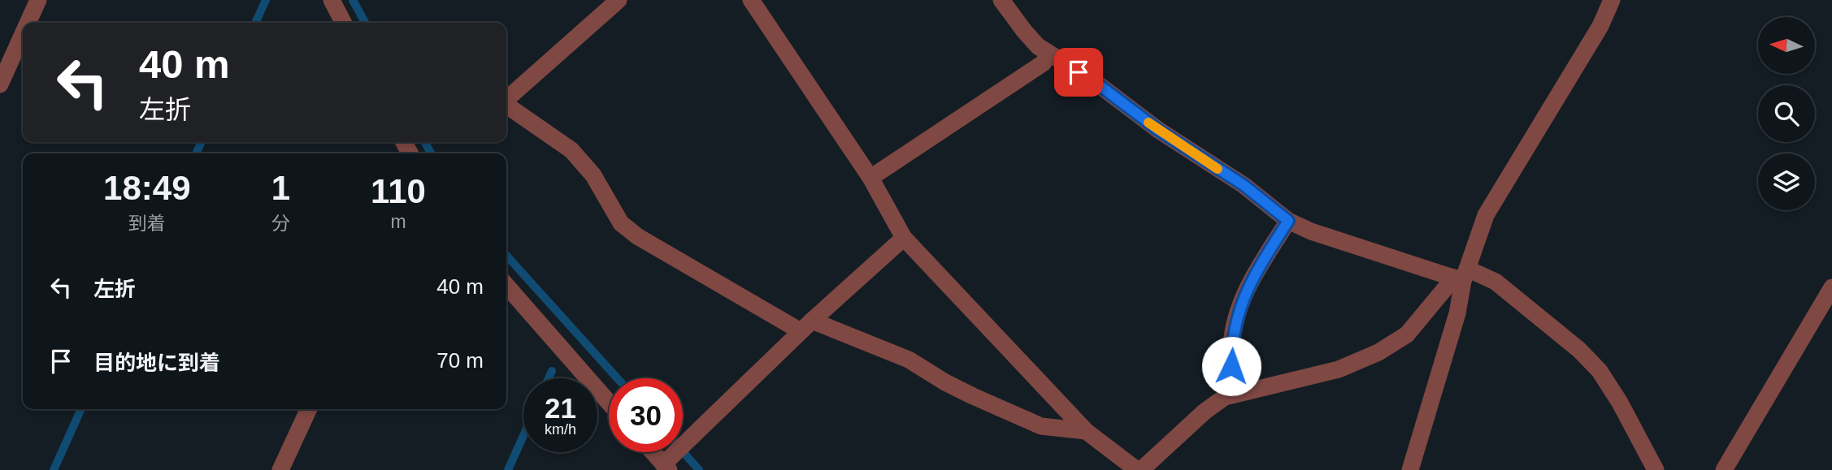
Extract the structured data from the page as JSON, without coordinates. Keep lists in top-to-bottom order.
{
  "north": "left",
  "page": {
    "turn": ["40 m", "左折"],
    "eta": [
      "18:49",
      "到着",
      "1",
      "分",
      "110",
      "m"
    ],
    "list": [
      {
        "name": "左折",
        "value": "40 m"
      },
      {
        "name": "目的地に到着",
        "value": "70 m"
      }
    ],
    "speed": "21 km/h",
    "limit": "30"
  }
}
